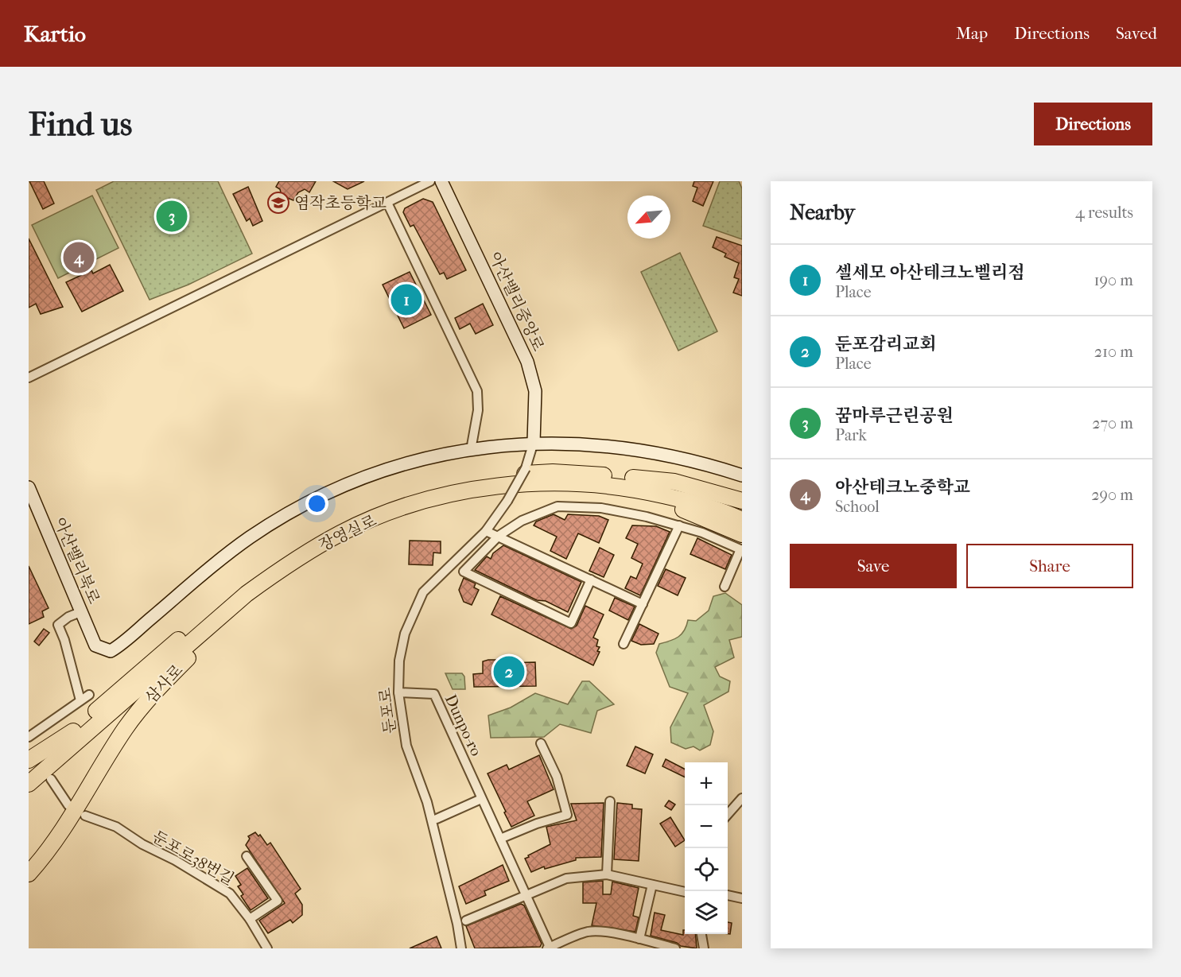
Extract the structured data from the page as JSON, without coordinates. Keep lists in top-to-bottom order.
{
  "streets": {
    "highway": ["장영실로", "삼사로"],
    "street": [
      "아산밸리중앙로",
      "아산밸리북로",
      "둔포로",
      "Dunpo-ro",
      "둔포로38번길"
    ]
  },
  "crossings": [
    ["아산밸리중앙로", "둔포로"],
    ["장영실로", "삼사로"],
    ["둔포로", "Dunpo-ro"]
  ],
  "places": {
    "school or university": ["염작초등학교"]
  },
  "north": "bottom left",
  "page": {
    "header": "Kartio",
    "nav": ["Map", "Directions", "Saved"],
    "buttons": [
      "Directions",
      ["Save", "Share"]
    ],
    "title": "Find us",
    "heading": ["Nearby", "4 results"],
    "pins": [
      "3",
      "4",
      "1",
      "2"
    ],
    "list": [
      {
        "mark": "1",
        "name": "셀세모 아산테크노벨리점",
        "note": "Place",
        "value": "190 m"
      },
      {
        "mark": "2",
        "name": "둔포감리교회",
        "note": "Place",
        "value": "210 m"
      },
      {
        "mark": "3",
        "name": "꿈마루근린공원",
        "note": "Park",
        "value": "270 m"
      },
      {
        "mark": "4",
        "name": "아산테크노중학교",
        "note": "School",
        "value": "290 m"
      }
    ],
    "map_buttons": ["+", "−"]
  }
}
